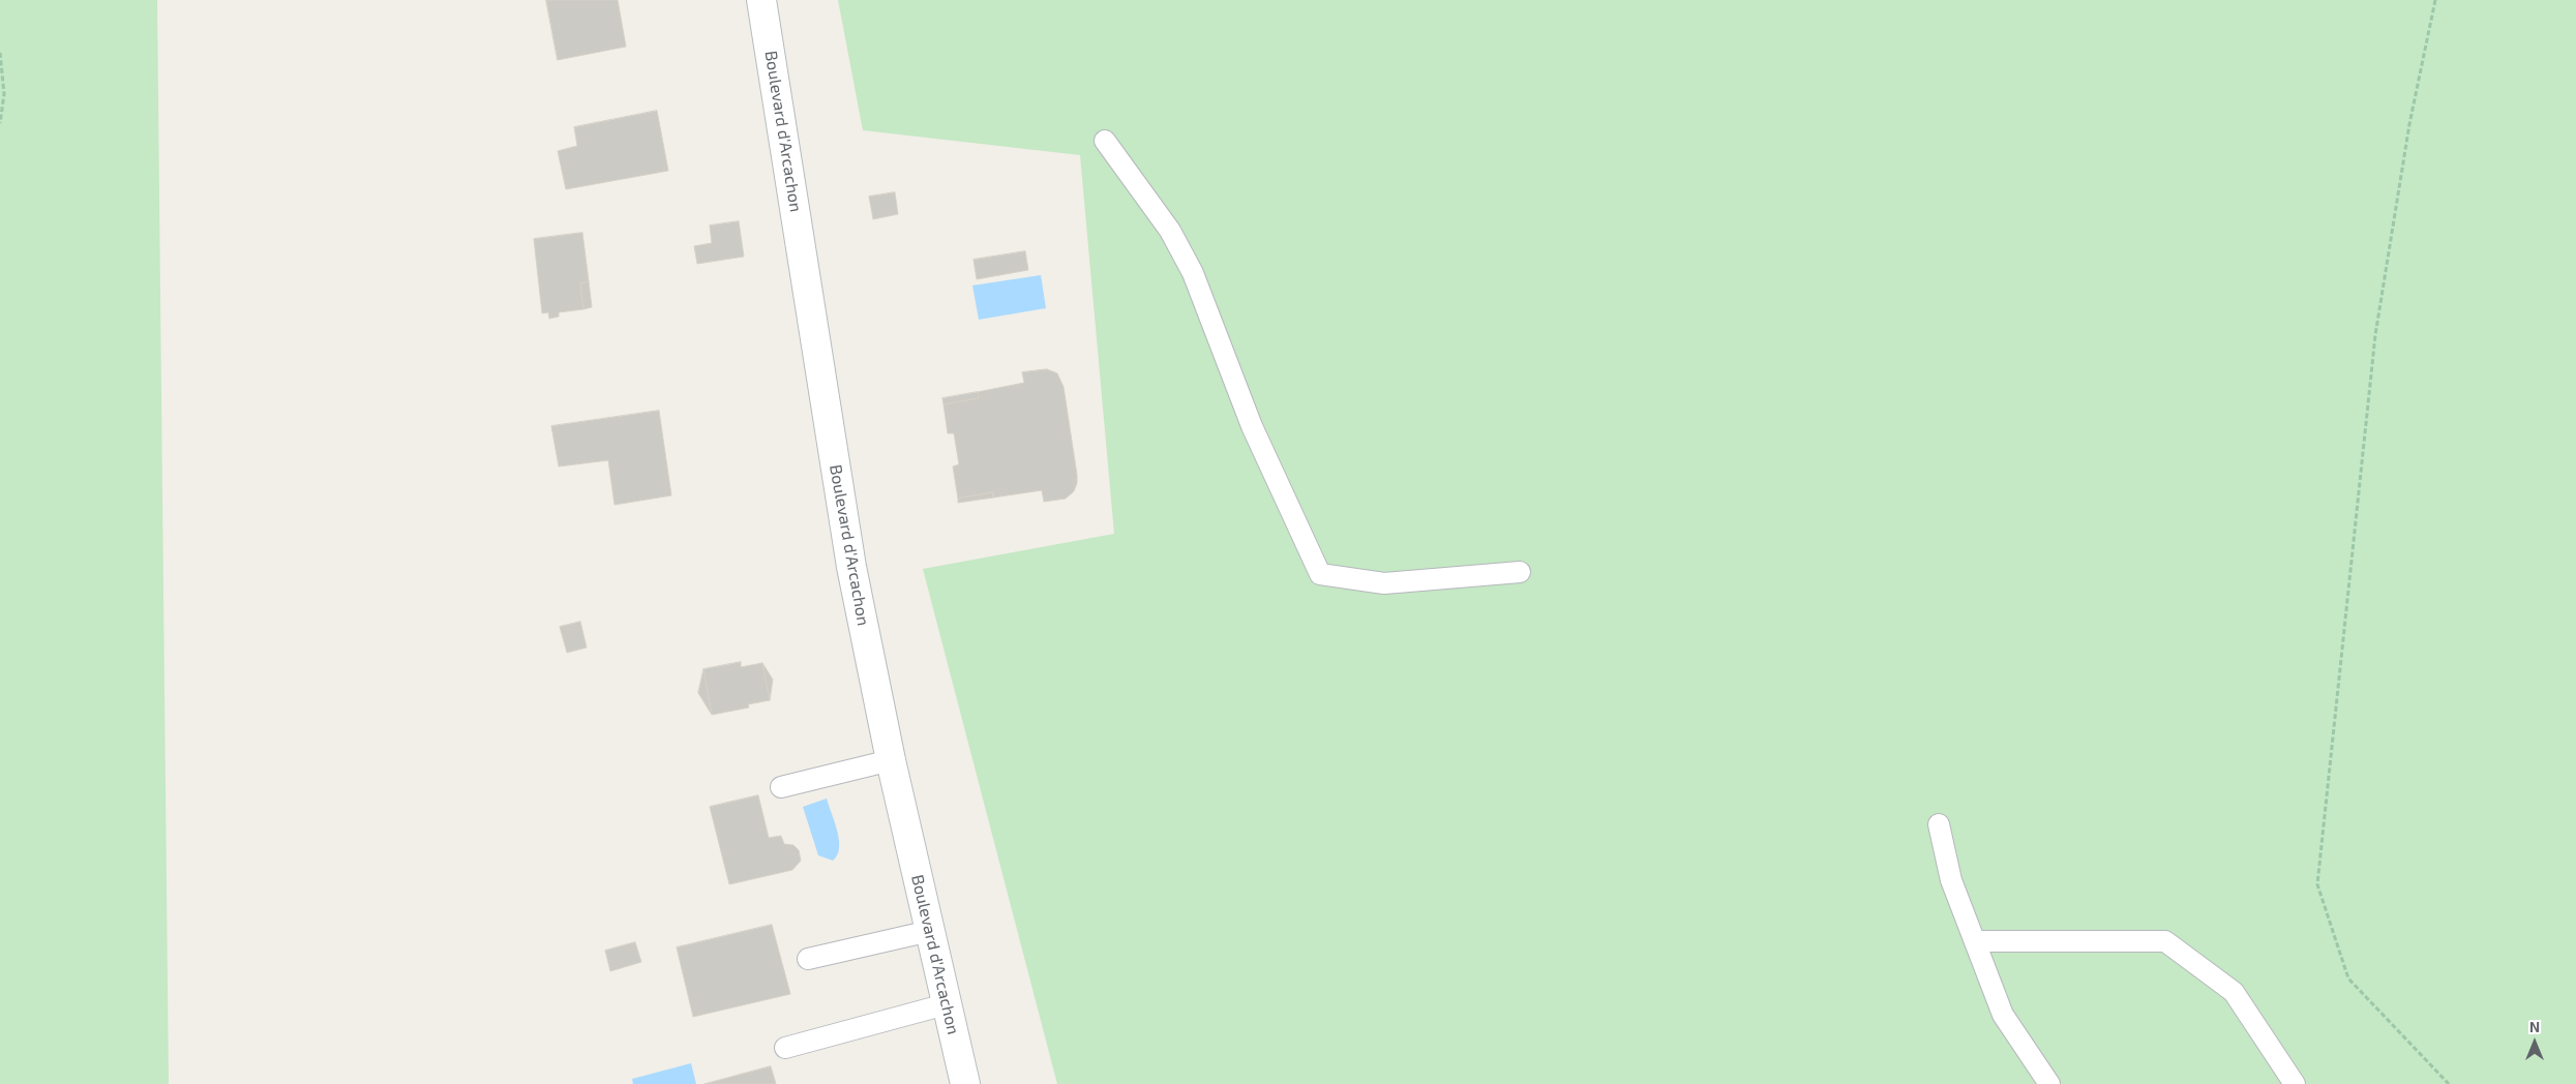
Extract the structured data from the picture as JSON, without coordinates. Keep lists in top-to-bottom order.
{
  "streets": {
    "main road": ["Boulevard d'Arcachon"]
  },
  "north": "top"
}
